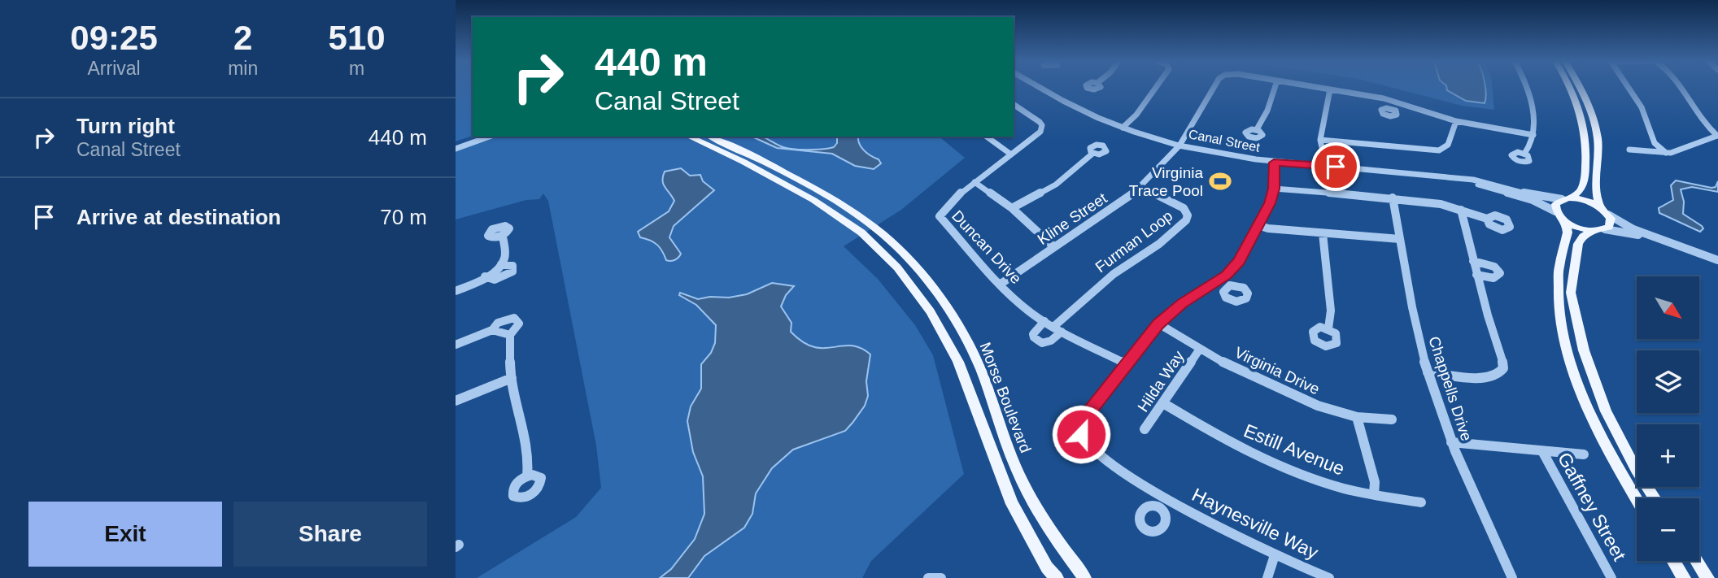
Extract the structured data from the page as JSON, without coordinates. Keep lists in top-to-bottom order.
{
  "streets": {
    "main road": ["Morse Boulevard"],
    "street": [
      "Canal Street",
      "Kline Street",
      "Furman Loop",
      "Duncan Drive",
      "Virginia Drive",
      "Hilda Way",
      "Chappells Drive",
      "Estill Avenue",
      "Gaffney Street",
      "Haynesville Way"
    ]
  },
  "crossings": [
    ["Canal Street", "Kline Street"],
    ["Canal Street", "Haynesville Way"],
    ["Kline Street", "Furman Loop"],
    ["Kline Street", "Duncan Drive"],
    ["Furman Loop", "Duncan Drive"],
    ["Duncan Drive", "Haynesville Way"],
    ["Virginia Drive", "Hilda Way"],
    ["Virginia Drive", "Haynesville Way"],
    ["Hilda Way", "Estill Avenue"]
  ],
  "places": {
    "sports": ["Virginia Trace Pool"]
  },
  "north": "bottom right",
  "page": {
    "eta": [
      "09:25",
      "Arrival",
      "2",
      "min",
      "510",
      "m"
    ],
    "turn": ["440 m", "Canal Street"],
    "list": [
      {
        "name": "Turn right",
        "note": "Canal Street",
        "value": "440 m"
      },
      {
        "name": "Arrive at destination",
        "value": "70 m"
      }
    ],
    "map_buttons": ["+", "−"],
    "buttons": ["Exit", "Share"]
  }
}
